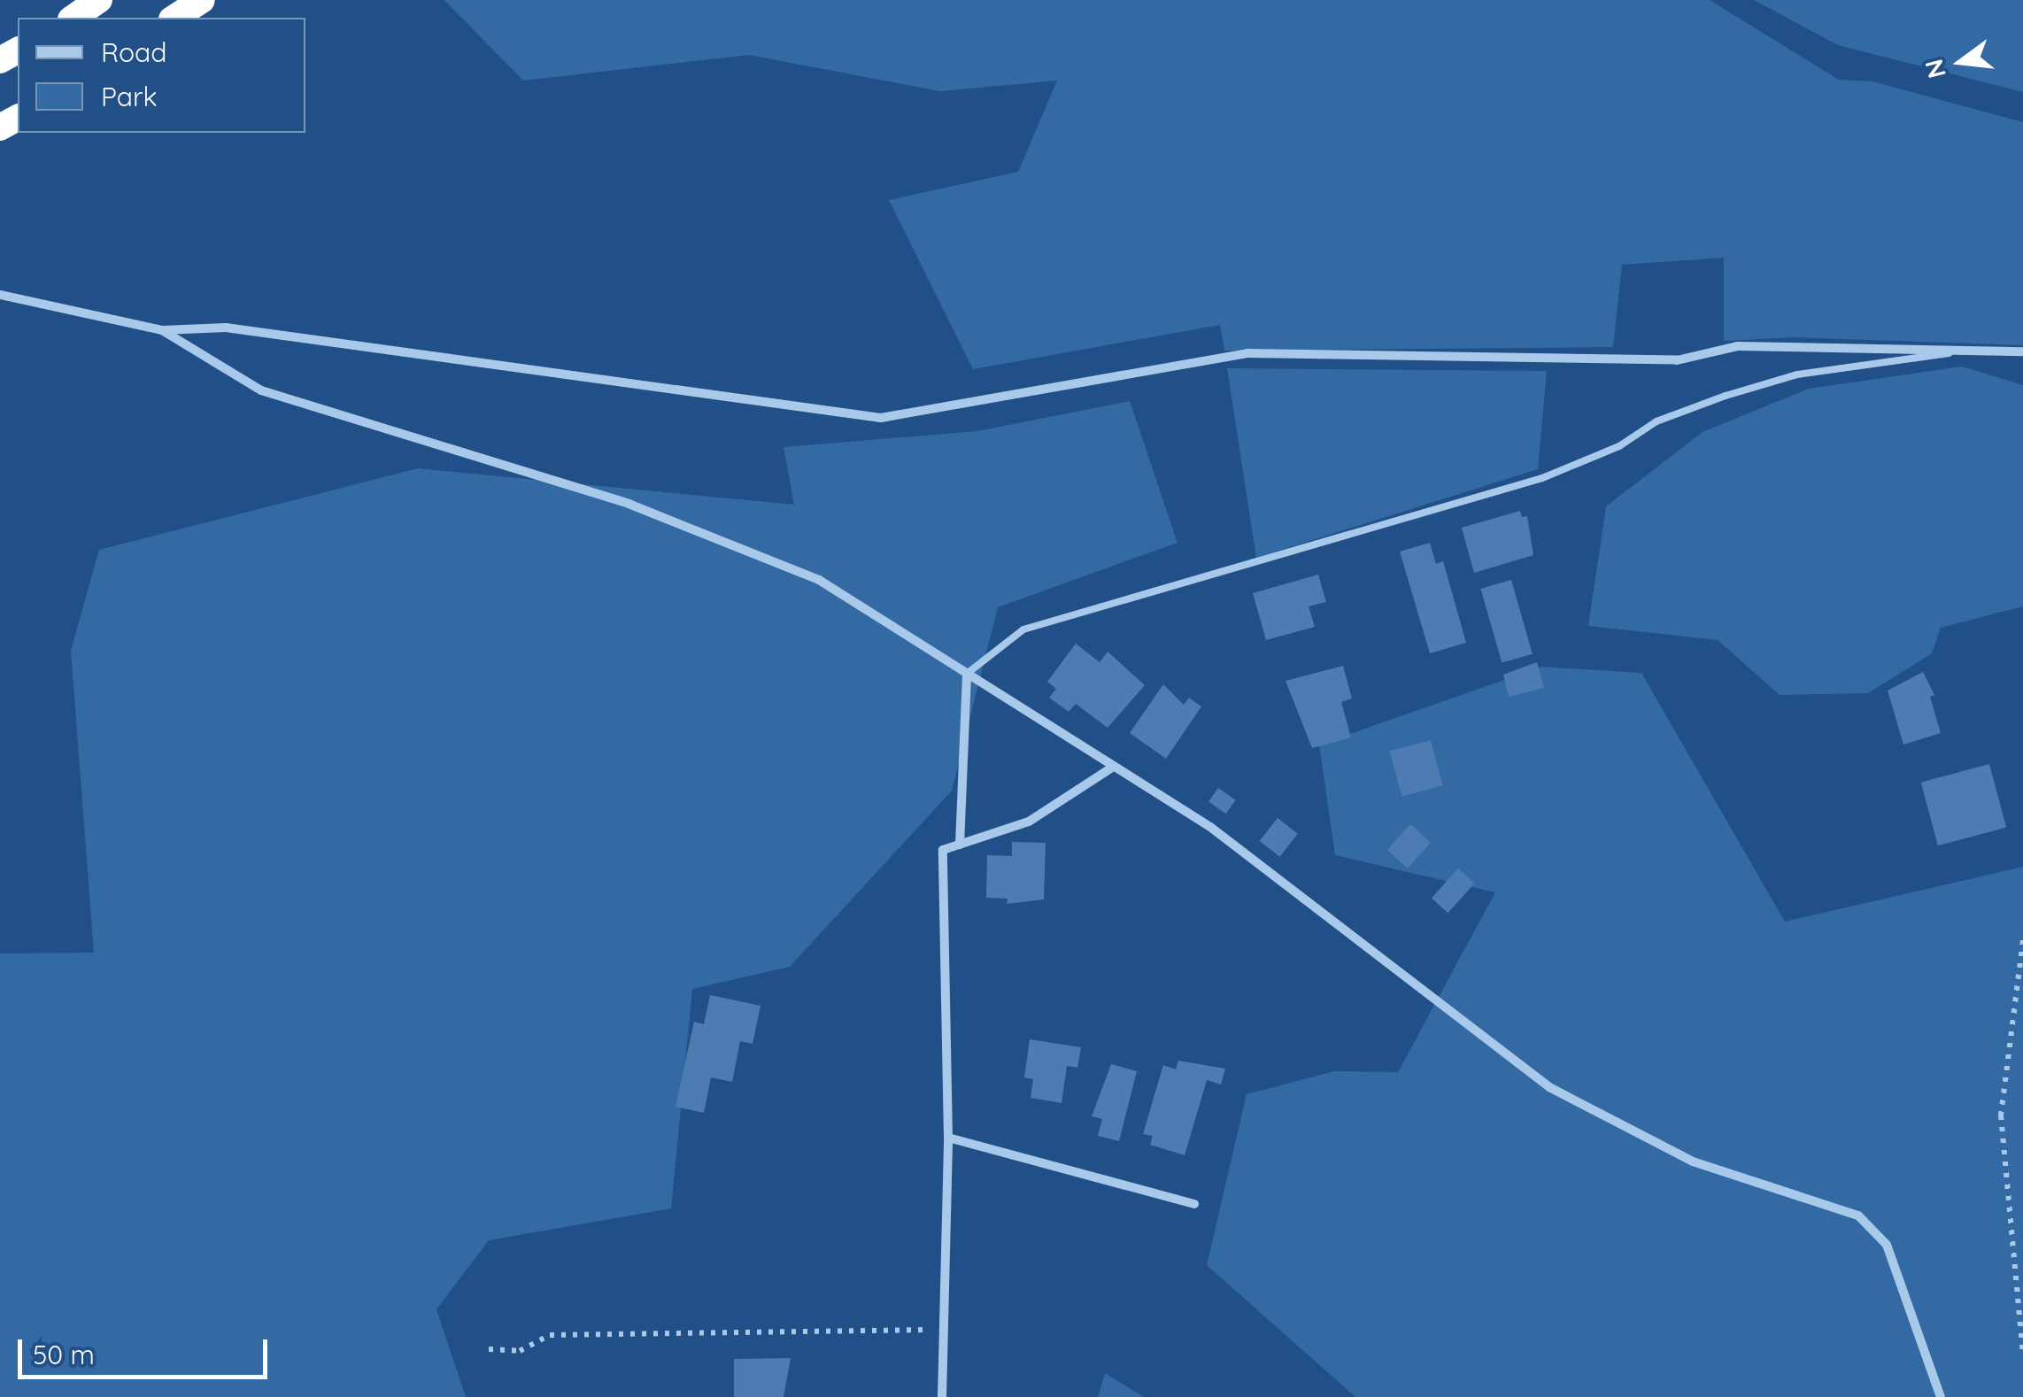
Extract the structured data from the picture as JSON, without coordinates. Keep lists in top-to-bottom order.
{
  "legend": ["Road", "Park"],
  "scale_bar": "50 m",
  "north": "left"
}
